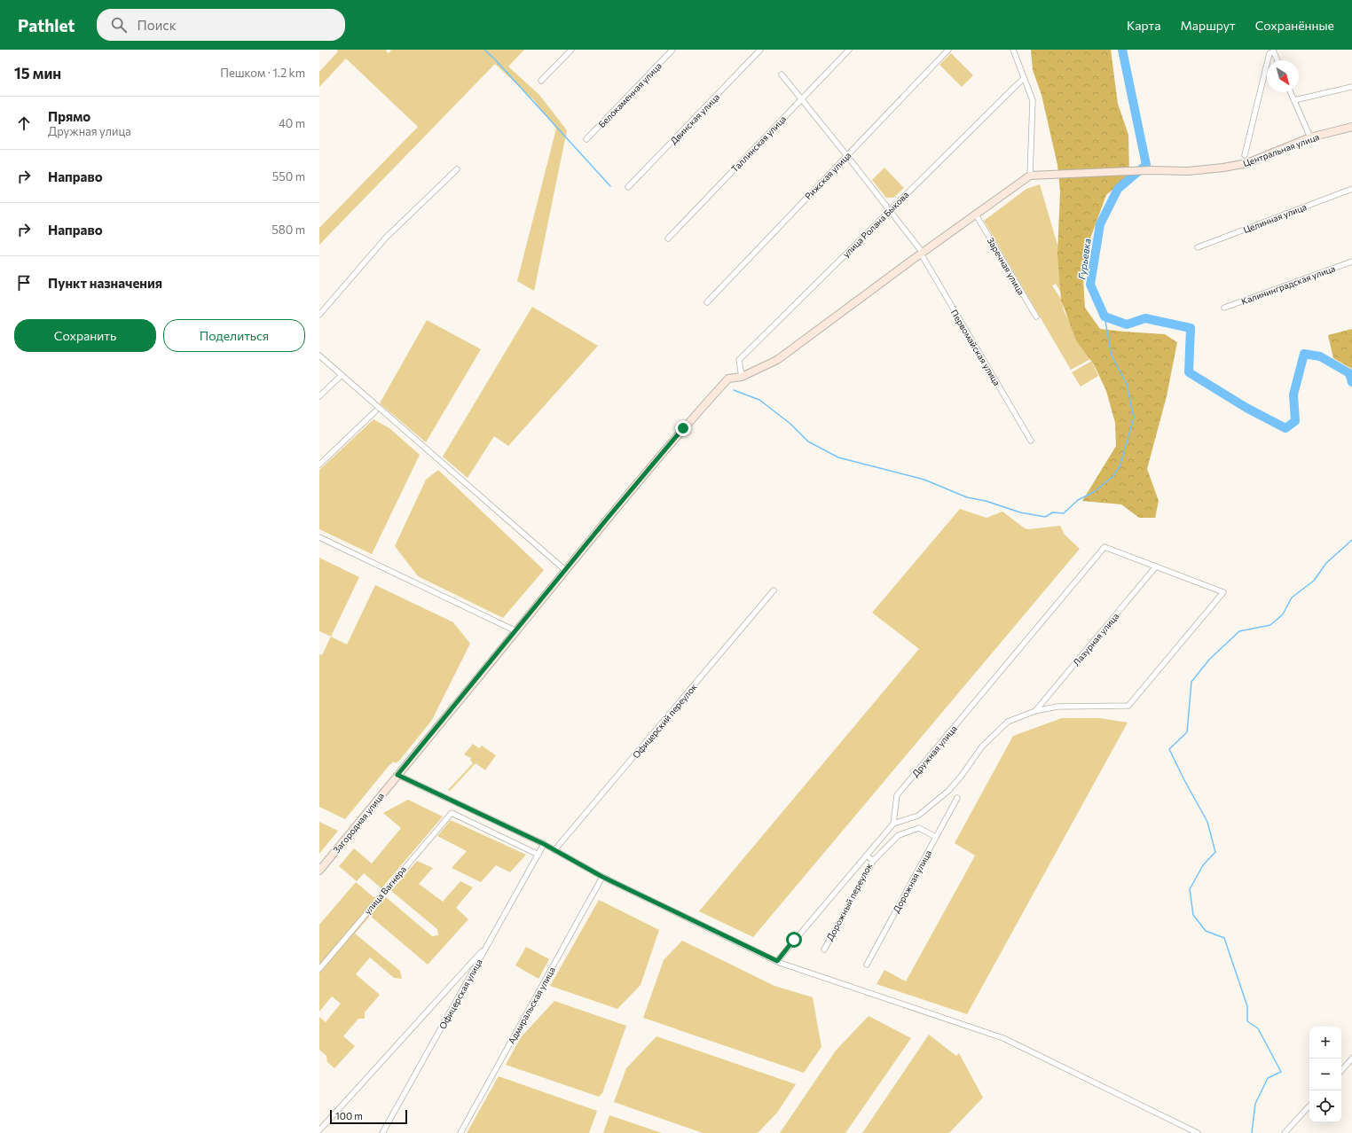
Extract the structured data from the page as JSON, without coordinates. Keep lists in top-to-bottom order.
{
  "streets": {
    "street": [
      "Белокаменная улица",
      "Двинская улица",
      "Таллинская улица",
      "Центральная улица",
      "Рижская улица",
      "Целинная улица",
      "улица Ролана Быкова",
      "Заречная улица",
      "Калининградская улица",
      "Первомайская улица",
      "Лазурная улица",
      "Офицерский переулок",
      "Дружная улица",
      "Загородная улица",
      "Дорожная улица",
      "улица Вагнера",
      "Дорожный переулок",
      "Офицерская улица",
      "Адмиральская улица"
    ]
  },
  "crossings": [
    ["Таллинская улица", "Первомайская улица"],
    ["Центральная улица", "Загородная улица"],
    ["Рижская улица", "Первомайская улица"],
    ["улица Ролана Быкова", "Первомайская улица"],
    ["улица Ролана Быкова", "Загородная улица"],
    ["Заречная улица", "Загородная улица"],
    ["Первомайская улица", "Загородная улица"],
    ["Лазурная улица", "Дружная улица"],
    ["улица Вагнера", "Офицерская улица"]
  ],
  "water": ["Гурьевка"],
  "scale_bar": "100 m",
  "north": "bottom right",
  "page": {
    "header": "Pathlet",
    "search": "Поиск",
    "nav": ["Карта", "Маршрут", "Сохранённые"],
    "heading": ["15 мин", "Пешком · 1.2 km"],
    "list": [
      ["Прямо", "Дружная улица", "40 m"],
      ["Направо", "550 m"],
      ["Направо", "580 m"],
      "Пункт назначения"
    ],
    "buttons": ["Сохранить", "Поделиться"],
    "map_buttons": ["+", "−"],
    "scale": "100 m"
  }
}
